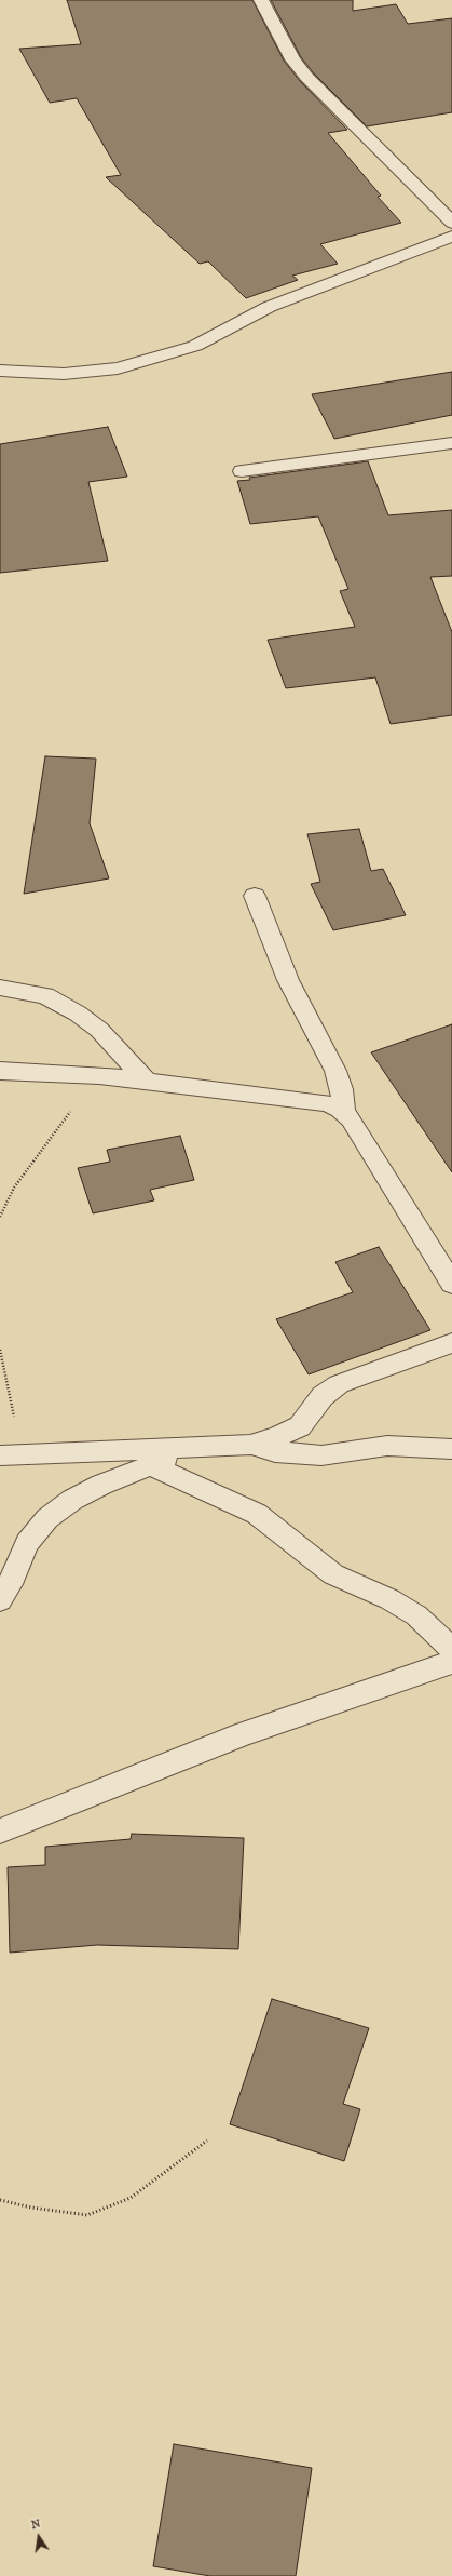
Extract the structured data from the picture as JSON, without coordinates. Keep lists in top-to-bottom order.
{
  "north": "top"
}
